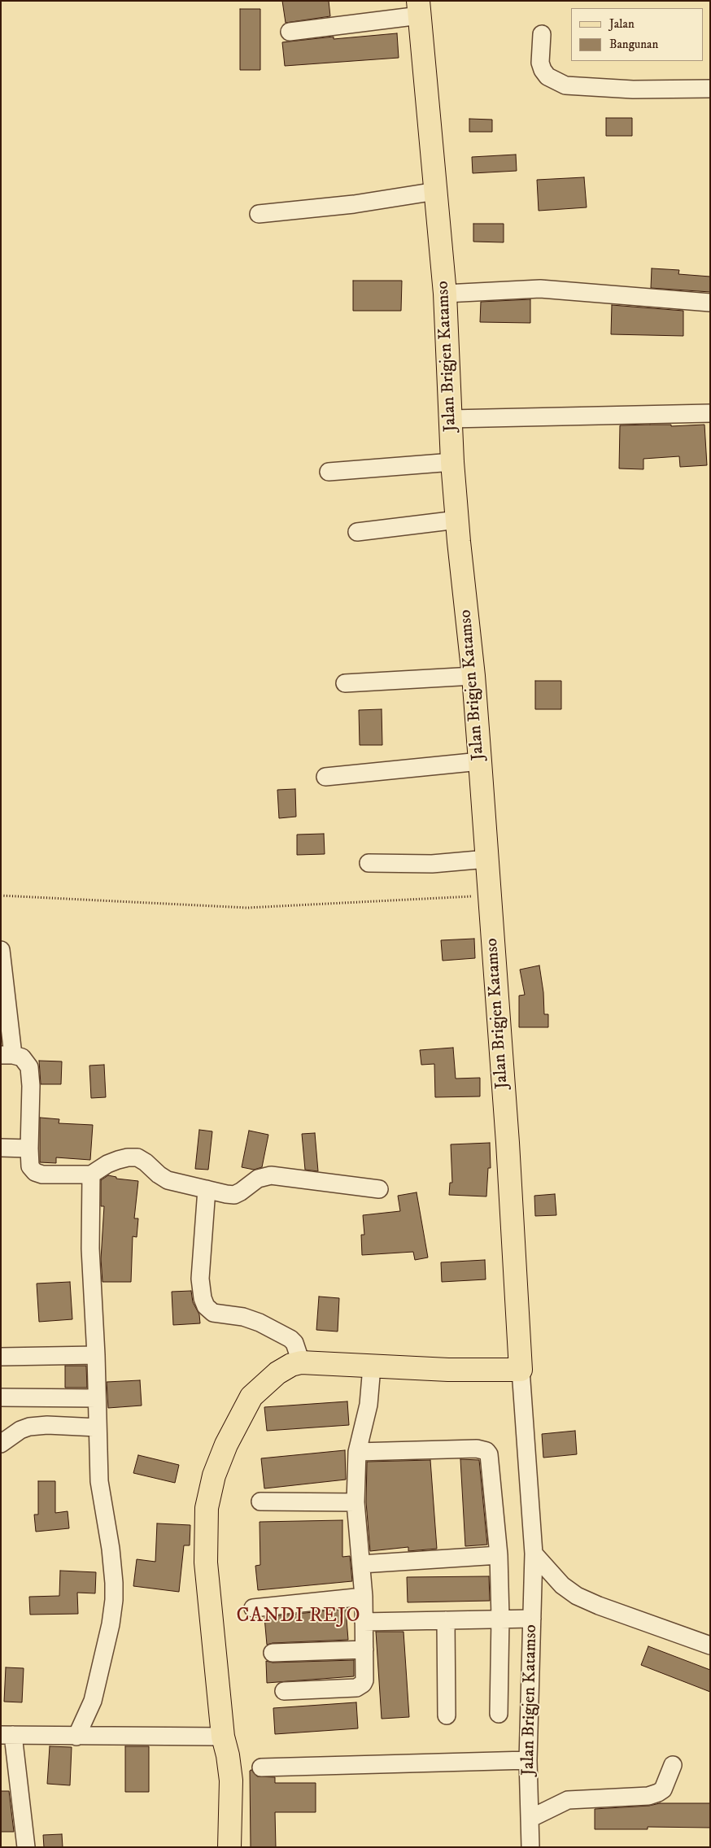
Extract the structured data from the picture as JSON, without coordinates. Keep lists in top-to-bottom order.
{
  "streets": {
    "main road": ["Jalan Brigjen Katamso"]
  },
  "districts": ["CANDI REJO"],
  "legend": ["Jalan", "Bangunan"]
}
